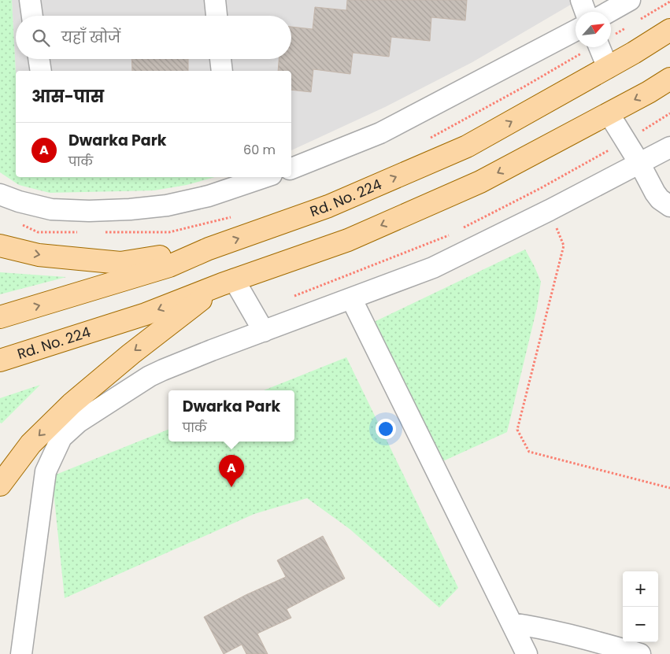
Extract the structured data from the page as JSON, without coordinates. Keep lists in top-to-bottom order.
{
  "streets": {
    "main road": ["Rd. No. 224"]
  },
  "north": "top right",
  "page": {
    "search": "यहाँ खोजें",
    "heading": "आस-पास",
    "list": [
      {
        "mark": "A",
        "name": "Dwarka Park",
        "note": "पार्क",
        "value": "60 m"
      }
    ],
    "popup": ["Dwarka Park", "पार्क"],
    "pins": "A",
    "map_buttons": ["+", "−"]
  }
}
